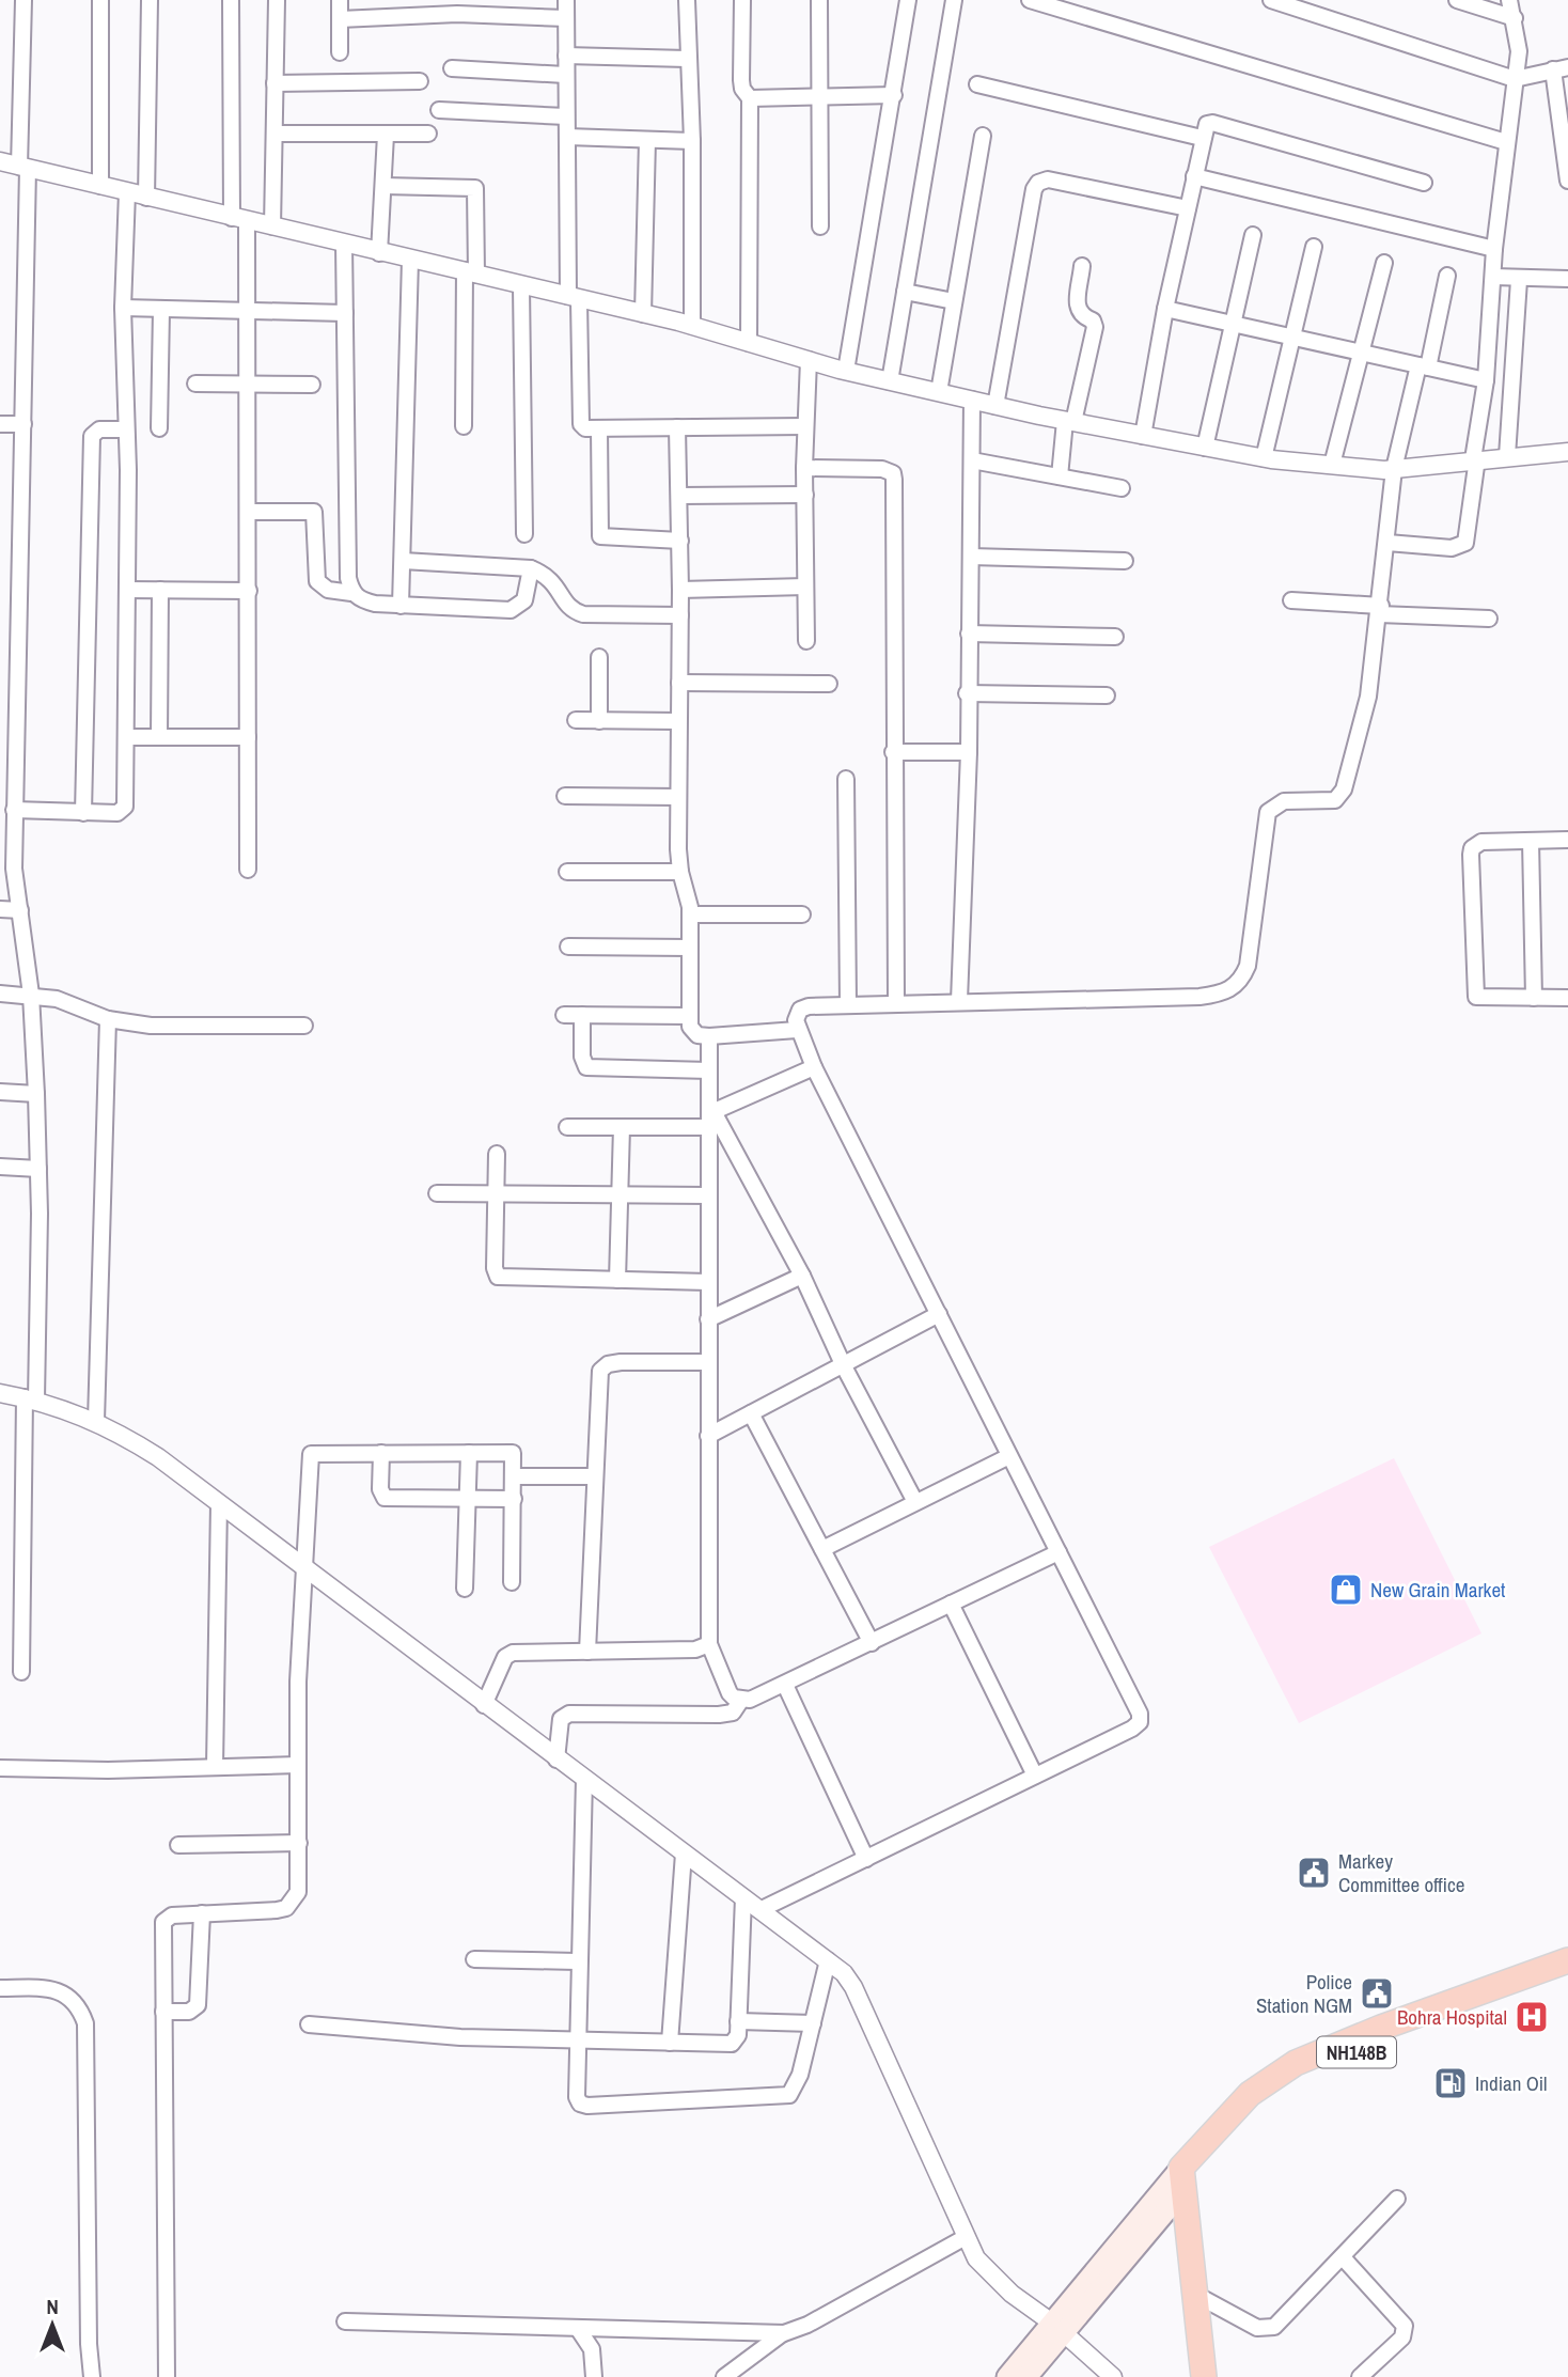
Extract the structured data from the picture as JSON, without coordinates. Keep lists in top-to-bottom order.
{
  "streets": {
    "highway": ["NH148B"]
  },
  "places": {
    "shop": ["New Grain Market"],
    "public building": ["Markey Committee office", "Police Station NGM"],
    "hospital": ["Bohra Hospital"],
    "fuel station": ["Indian Oil"]
  },
  "north": "top"
}
